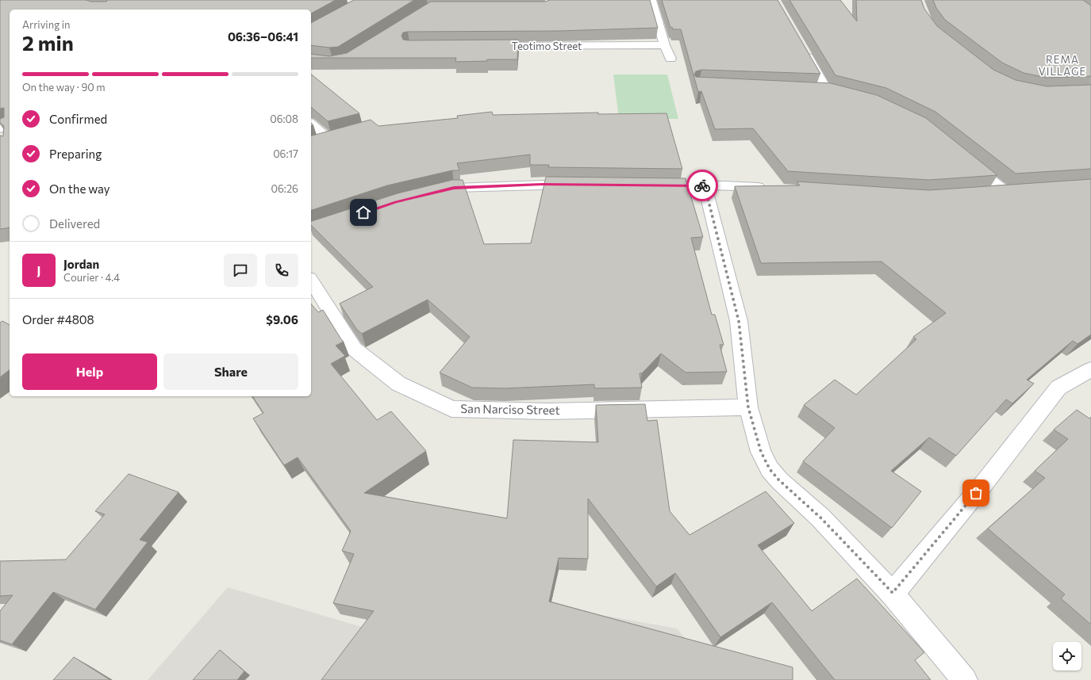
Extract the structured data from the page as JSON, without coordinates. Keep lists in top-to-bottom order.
{
  "streets": {
    "street": ["Teotimo Street", "San Narciso Street"]
  },
  "districts": ["REMA VILLAGE"],
  "page": {
    "heading": ["2 min", "Arriving in", "06:36–06:41"],
    "panel": [
      "Jordan",
      "Courier · 4.4",
      "Order #4808",
      "$9.06"
    ],
    "bar": "On the way · 90 m",
    "list": [
      ["Confirmed", "06:08"],
      ["Preparing", "06:17"],
      ["On the way", "06:26"],
      "Delivered"
    ],
    "round": "J",
    "buttons": ["Help", "Share"]
  }
}
